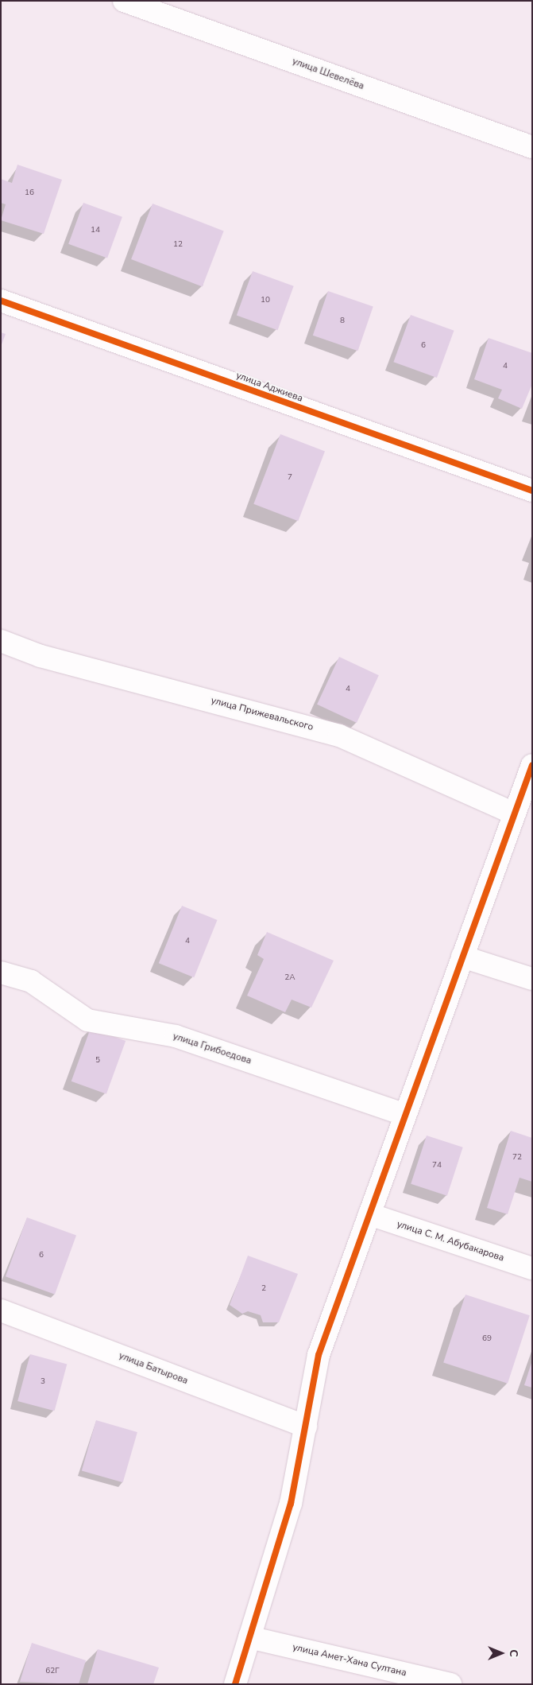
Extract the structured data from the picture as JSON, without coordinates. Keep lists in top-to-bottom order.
{
  "streets": {
    "street": [
      "улица Шевелёва",
      "улица Аджиева",
      "улица Прижевальского",
      "улица Грибоедова",
      "улица С. М. Абубакарова",
      "улица Батырова",
      "улица Амет-Хана Султана"
    ]
  },
  "house_numbers": [
    "16",
    "14",
    "12",
    "10",
    "8",
    "6",
    "4",
    "7",
    "4",
    "4",
    "2А",
    "5",
    "72",
    "74",
    "6",
    "2",
    "69",
    "3",
    "62Г"
  ],
  "north": "right"
}
